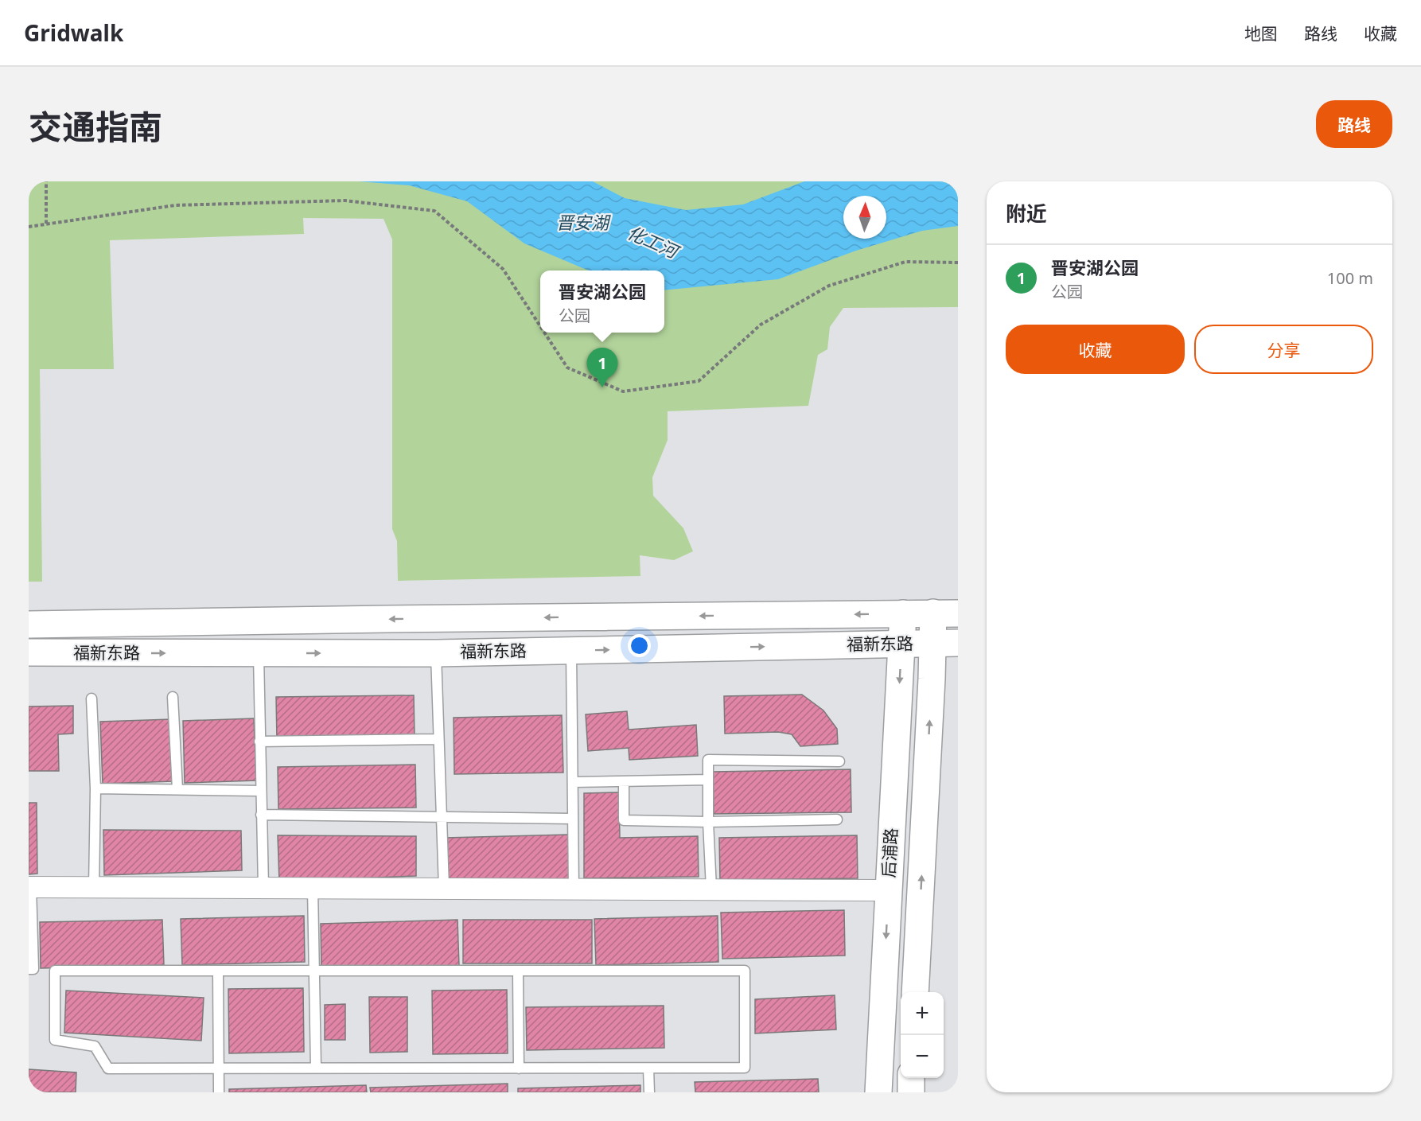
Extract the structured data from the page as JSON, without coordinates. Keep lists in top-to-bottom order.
{
  "streets": {
    "main road": ["福新东路", "后浦路"]
  },
  "crossings": [
    ["福新东路", "后浦路"]
  ],
  "water": ["晋安湖", "化工河"],
  "north": "top",
  "page": {
    "header": "Gridwalk",
    "nav": ["地图", "路线", "收藏"],
    "title": "交通指南",
    "buttons": [
      "路线",
      ["收藏", "分享"]
    ],
    "heading": "附近",
    "list": [
      {
        "mark": "1",
        "name": "晋安湖公园",
        "note": "公园",
        "value": "100 m"
      }
    ],
    "popup": ["晋安湖公园", "公园"],
    "pins": "1",
    "map_buttons": ["+", "−"]
  }
}
